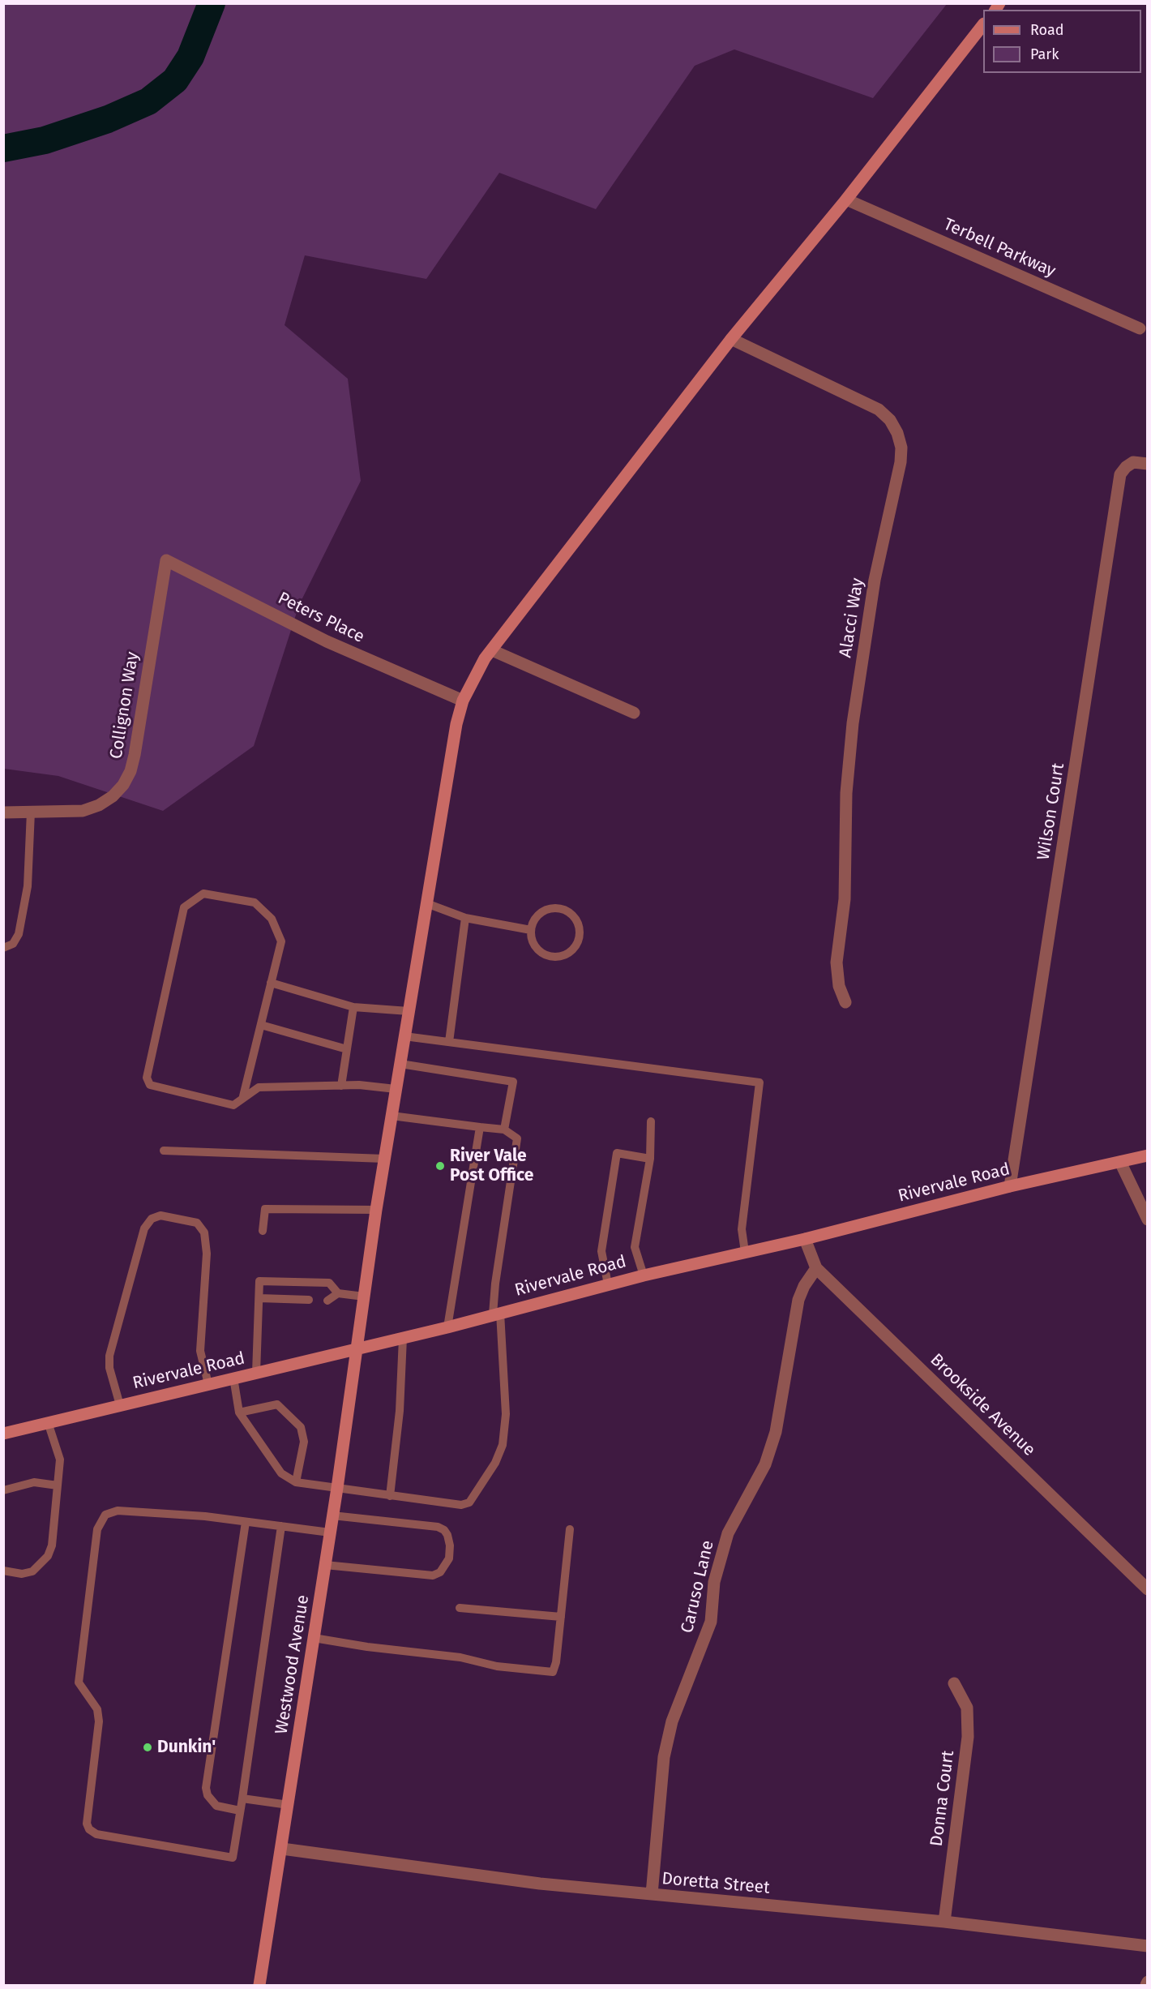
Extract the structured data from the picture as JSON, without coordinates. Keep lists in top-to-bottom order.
{
  "streets": {
    "street": [
      "Terbell Parkway",
      "Peters Place",
      "Alacci Way",
      "Collignon Way",
      "Wilson Court",
      "Rivervale Road",
      "Brookside Avenue",
      "Caruso Lane",
      "Westwood Avenue",
      "Donna Court",
      "Doretta Street"
    ]
  },
  "crossings": [
    ["Terbell Parkway", "Westwood Avenue"],
    ["Peters Place", "Collignon Way"],
    ["Peters Place", "Westwood Avenue"],
    ["Alacci Way", "Westwood Avenue"],
    ["Wilson Court", "Rivervale Road"],
    ["Rivervale Road", "Brookside Avenue"],
    ["Rivervale Road", "Westwood Avenue"],
    ["Brookside Avenue", "Caruso Lane"],
    ["Caruso Lane", "Doretta Street"],
    ["Westwood Avenue", "Doretta Street"],
    ["Donna Court", "Doretta Street"]
  ],
  "places": ["River Vale Post Office", "Dunkin'"],
  "legend": ["Road", "Park"]
}
